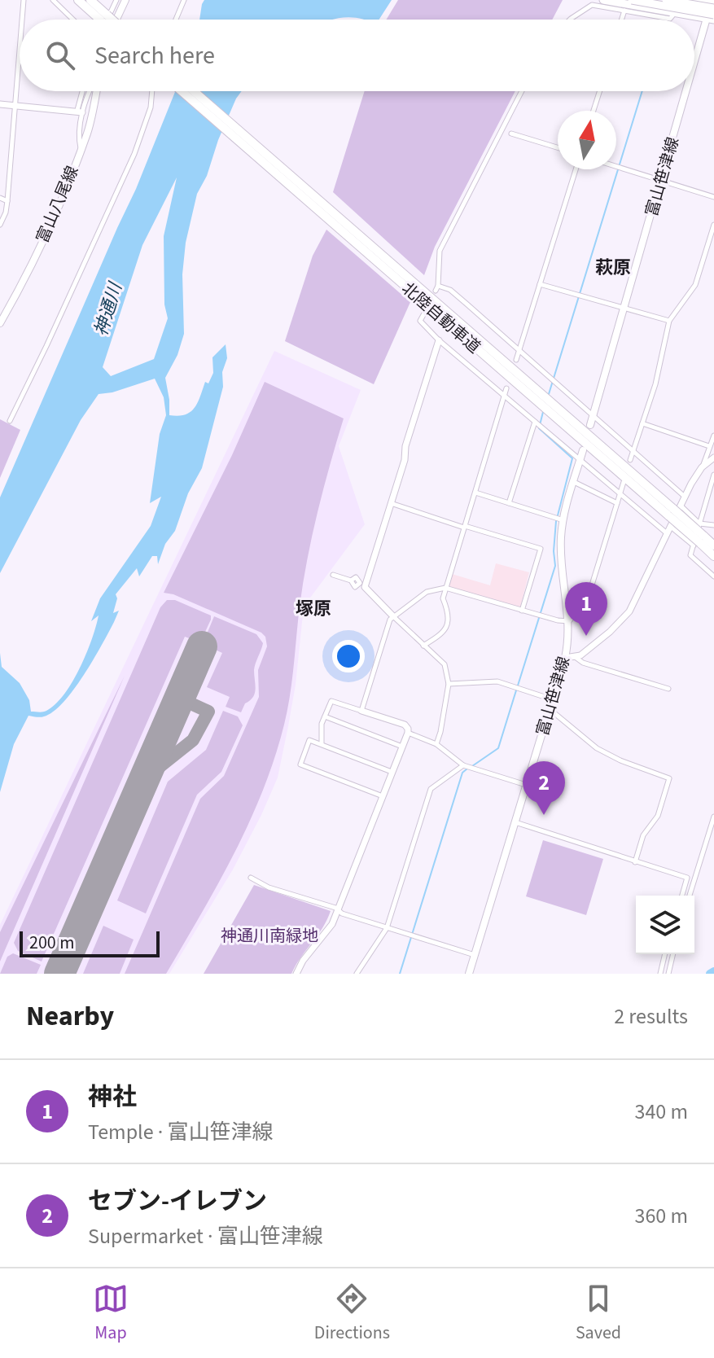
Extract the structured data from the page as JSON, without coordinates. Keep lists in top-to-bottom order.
{
  "streets": {
    "highway": ["北陸自動車道"],
    "main road": ["富山笹津線", "富山八尾線"]
  },
  "districts": ["萩原", "塚原"],
  "water": ["神通川"],
  "parks": ["神通川南緑地"],
  "scale_bar": "200 m",
  "north": "top",
  "page": {
    "search": "Search here",
    "pins": ["1", "2"],
    "scale": "200 m",
    "heading": ["Nearby", "2 results"],
    "list": [
      {
        "mark": "1",
        "name": "神社",
        "note": "Temple · 富山笹津線",
        "value": "340 m"
      },
      {
        "mark": "2",
        "name": "セブン-イレブン",
        "note": "Supermarket · 富山笹津線",
        "value": "360 m"
      }
    ],
    "nav": ["Map", "Directions", "Saved"]
  }
}
